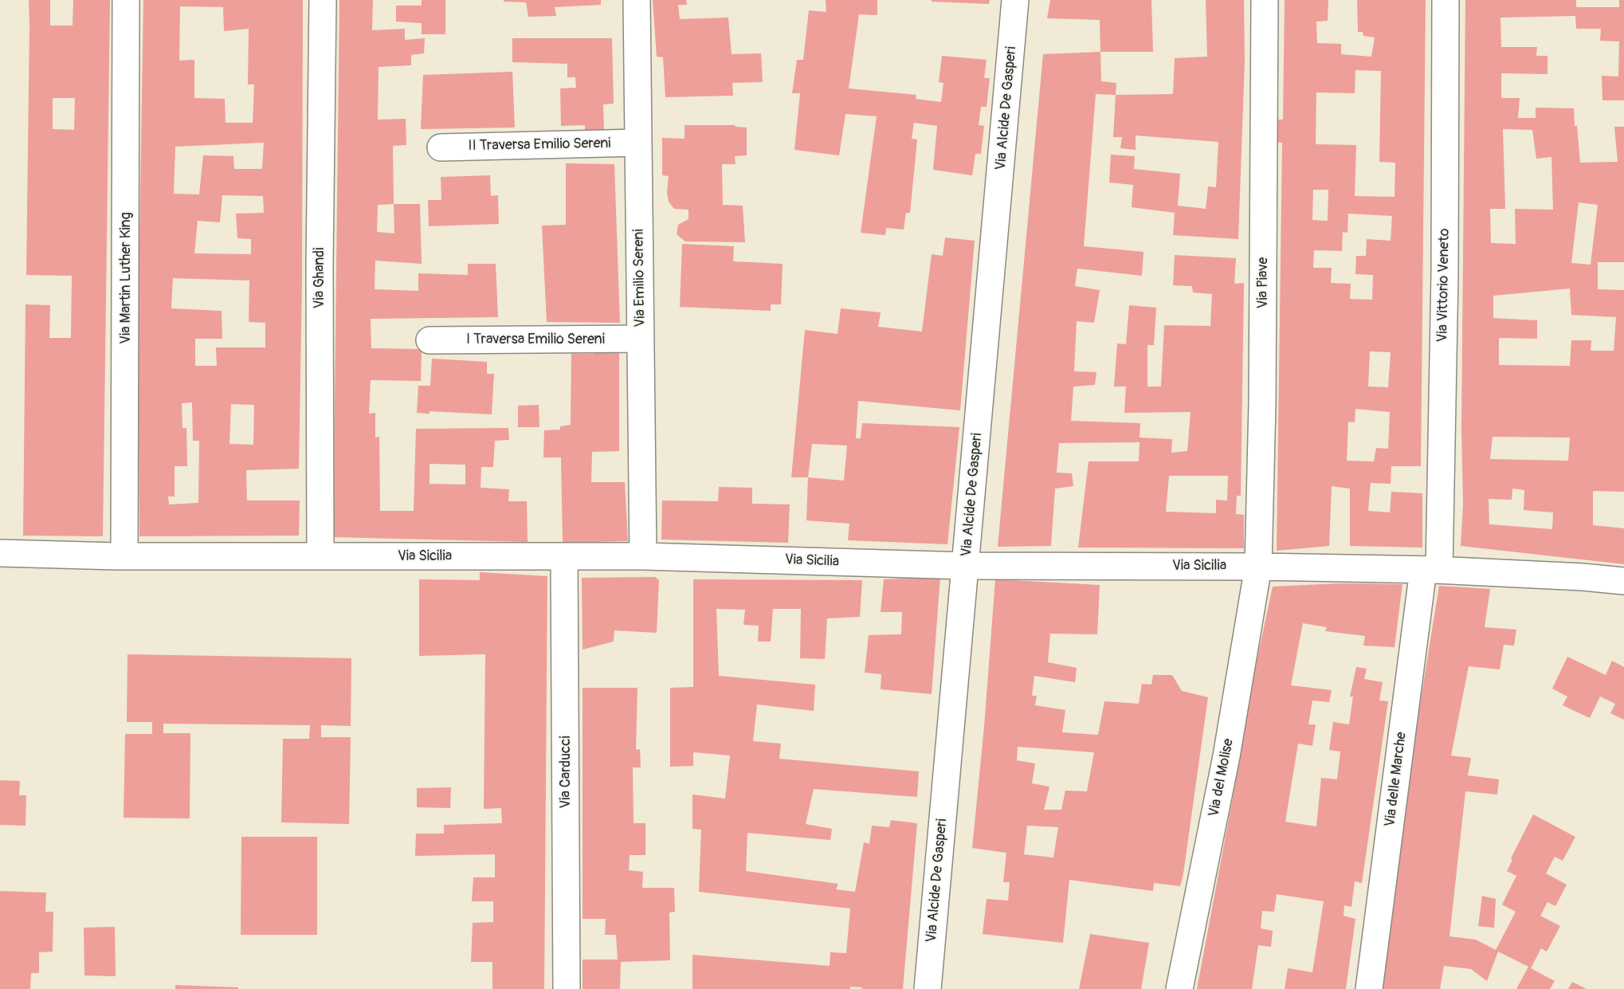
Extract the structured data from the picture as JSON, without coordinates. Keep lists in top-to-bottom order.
{
  "streets": {
    "street": [
      "Via Alcide De Gasperi",
      "II Traversa Emilio Sereni",
      "Via Martin Luther King",
      "Via Ghandi",
      "Via Emilio Sereni",
      "Via Piave",
      "Via Vittorio Veneto",
      "I Traversa Emilio Sereni",
      "Via Sicilia",
      "Via Carducci",
      "Via del Molise",
      "Via delle Marche"
    ]
  },
  "crossings": [
    ["Via Alcide De Gasperi", "Via Sicilia"],
    ["II Traversa Emilio Sereni", "Via Emilio Sereni"],
    ["Via Martin Luther King", "Via Sicilia"],
    ["Via Ghandi", "Via Sicilia"],
    ["Via Emilio Sereni", "I Traversa Emilio Sereni"],
    ["Via Emilio Sereni", "Via Sicilia"],
    ["Via Piave", "Via Sicilia"],
    ["Via Piave", "Via del Molise"],
    ["Via Vittorio Veneto", "Via Sicilia"],
    ["Via Vittorio Veneto", "Via delle Marche"],
    ["Via Sicilia", "Via Carducci"],
    ["Via Sicilia", "Via del Molise"],
    ["Via Sicilia", "Via delle Marche"]
  ]
}
